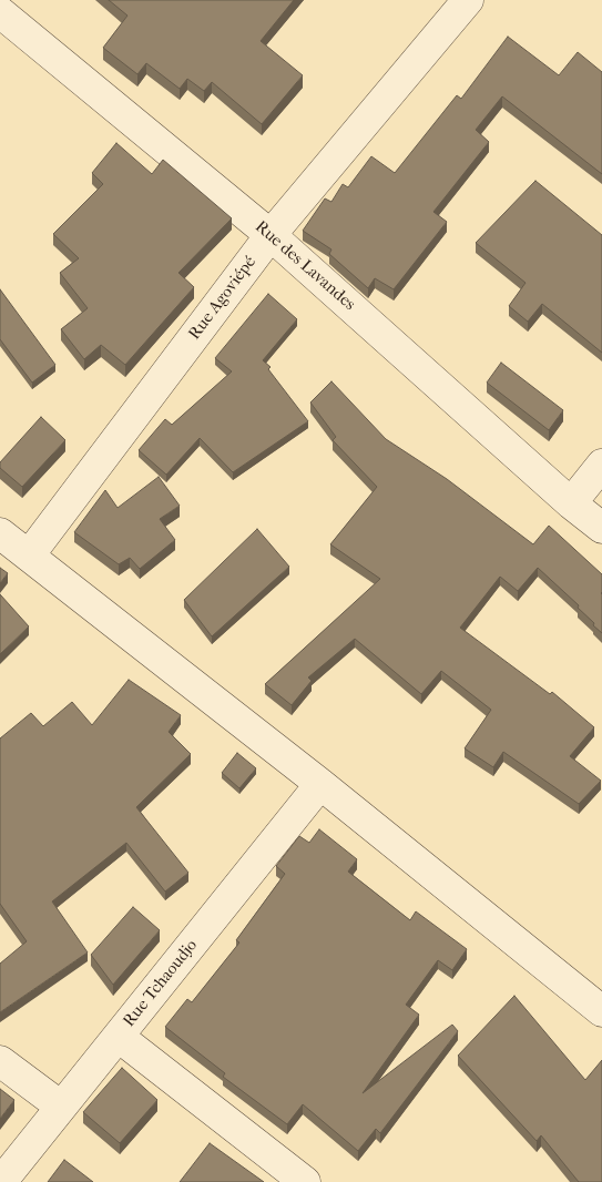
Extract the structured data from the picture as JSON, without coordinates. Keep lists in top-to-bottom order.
{
  "streets": {
    "street": ["Rue des Lavandes", "Rue Agoviépé", "Rue Tchaoudjo"]
  },
  "crossings": [
    ["Rue des Lavandes", "Rue Agoviépé"]
  ]
}
